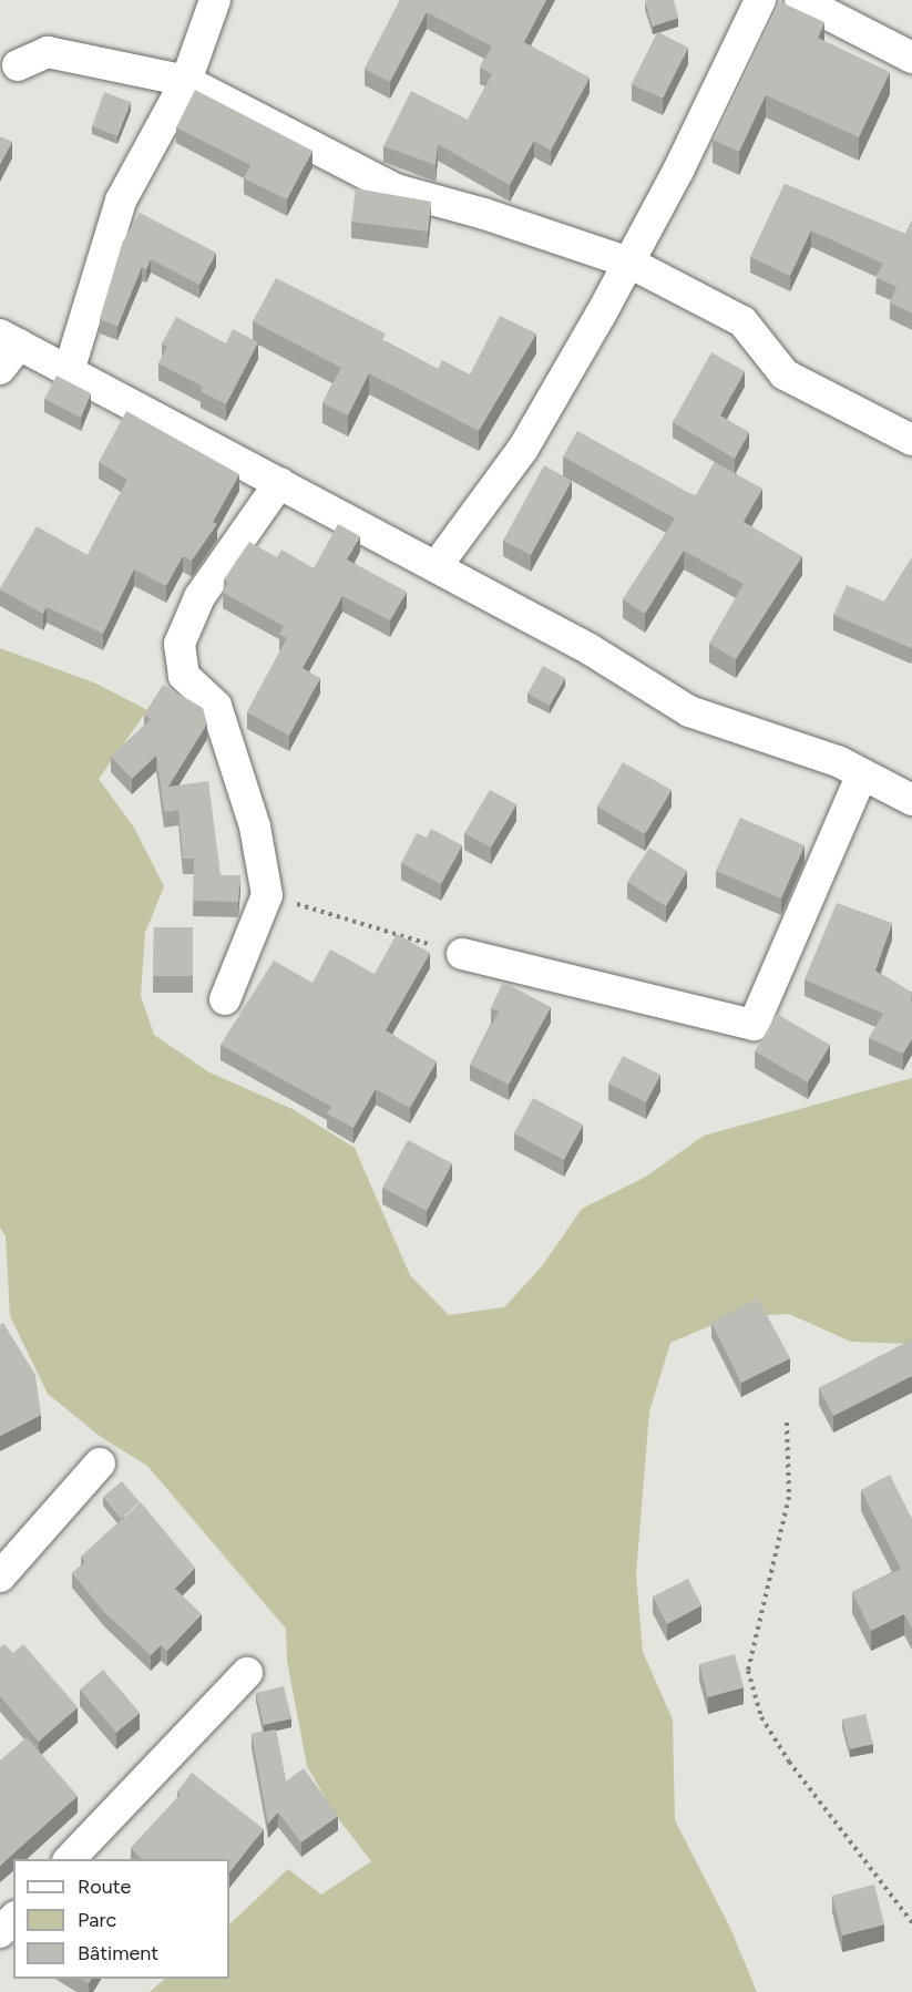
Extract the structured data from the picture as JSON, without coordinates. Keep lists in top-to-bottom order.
{
  "legend": ["Route", "Parc", "Bâtiment"]
}
